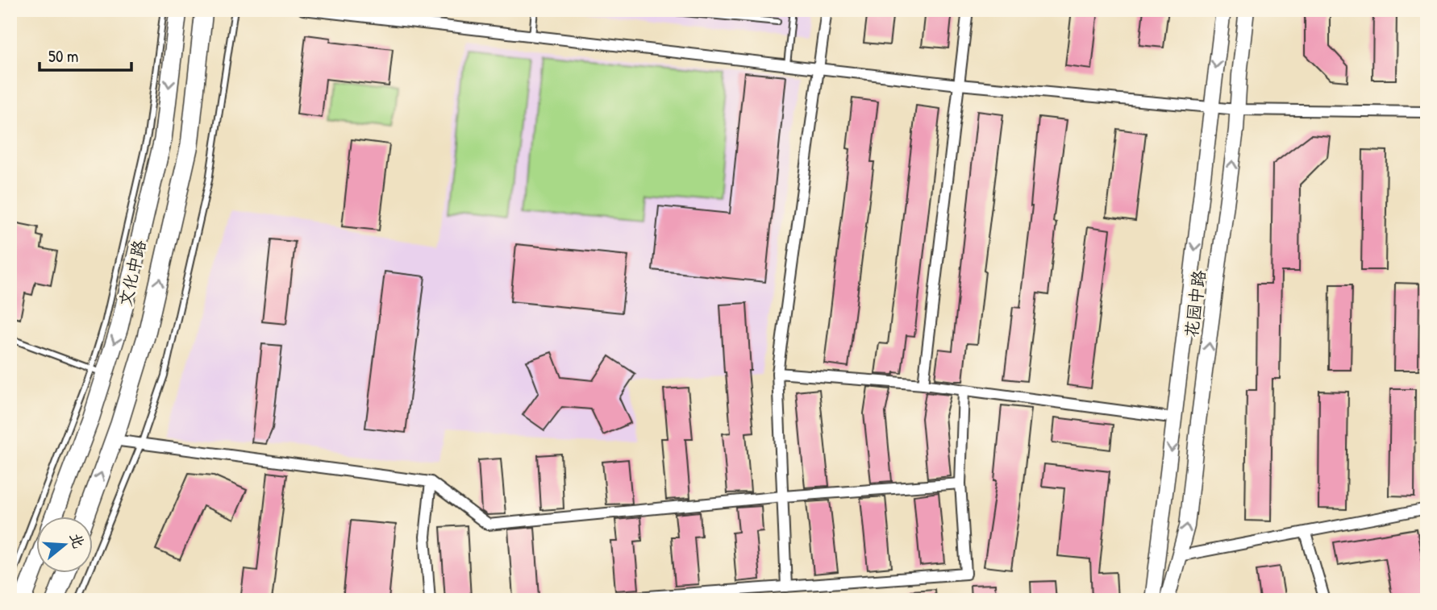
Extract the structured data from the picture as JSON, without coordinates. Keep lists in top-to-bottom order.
{
  "streets": {
    "main road": ["文化中路", "花园中路"]
  },
  "scale_bar": "50 m",
  "north": "right"
}
